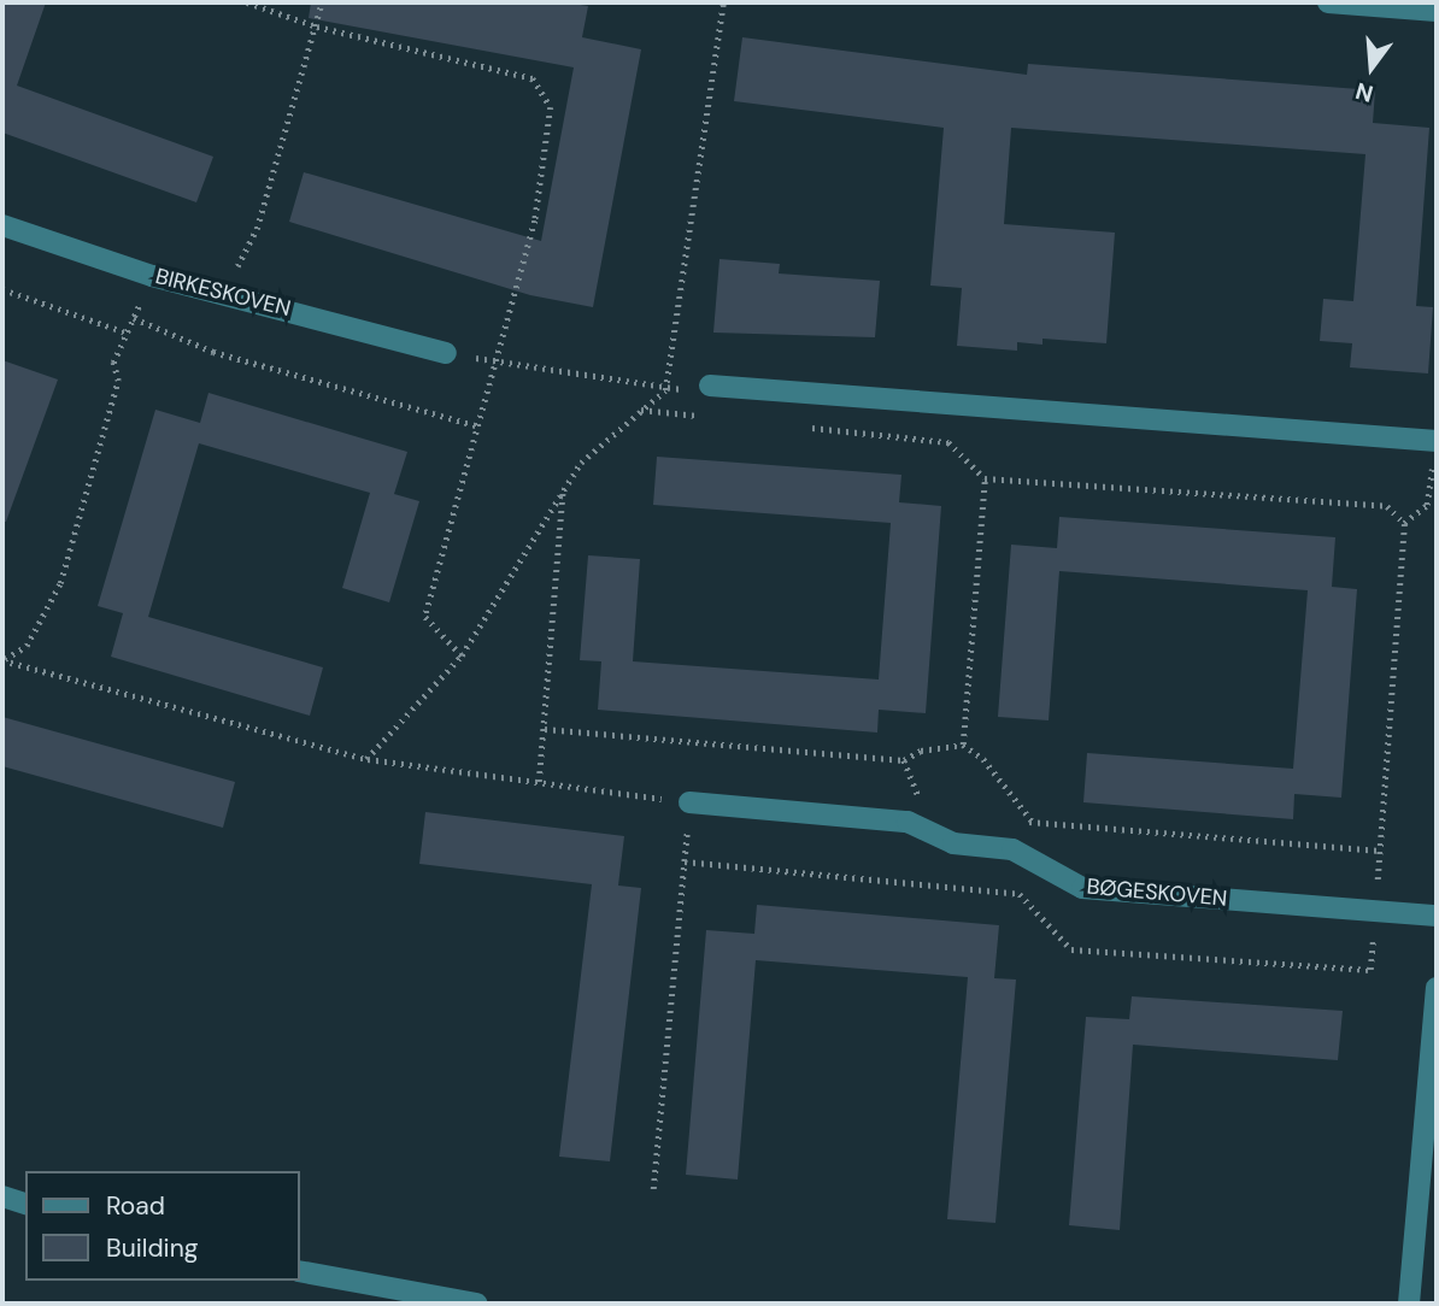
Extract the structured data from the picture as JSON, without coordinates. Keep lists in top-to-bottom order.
{
  "streets": {
    "street": ["BIRKESKOVEN", "BØGESKOVEN"]
  },
  "legend": ["Road", "Building"],
  "north": "bottom"
}
